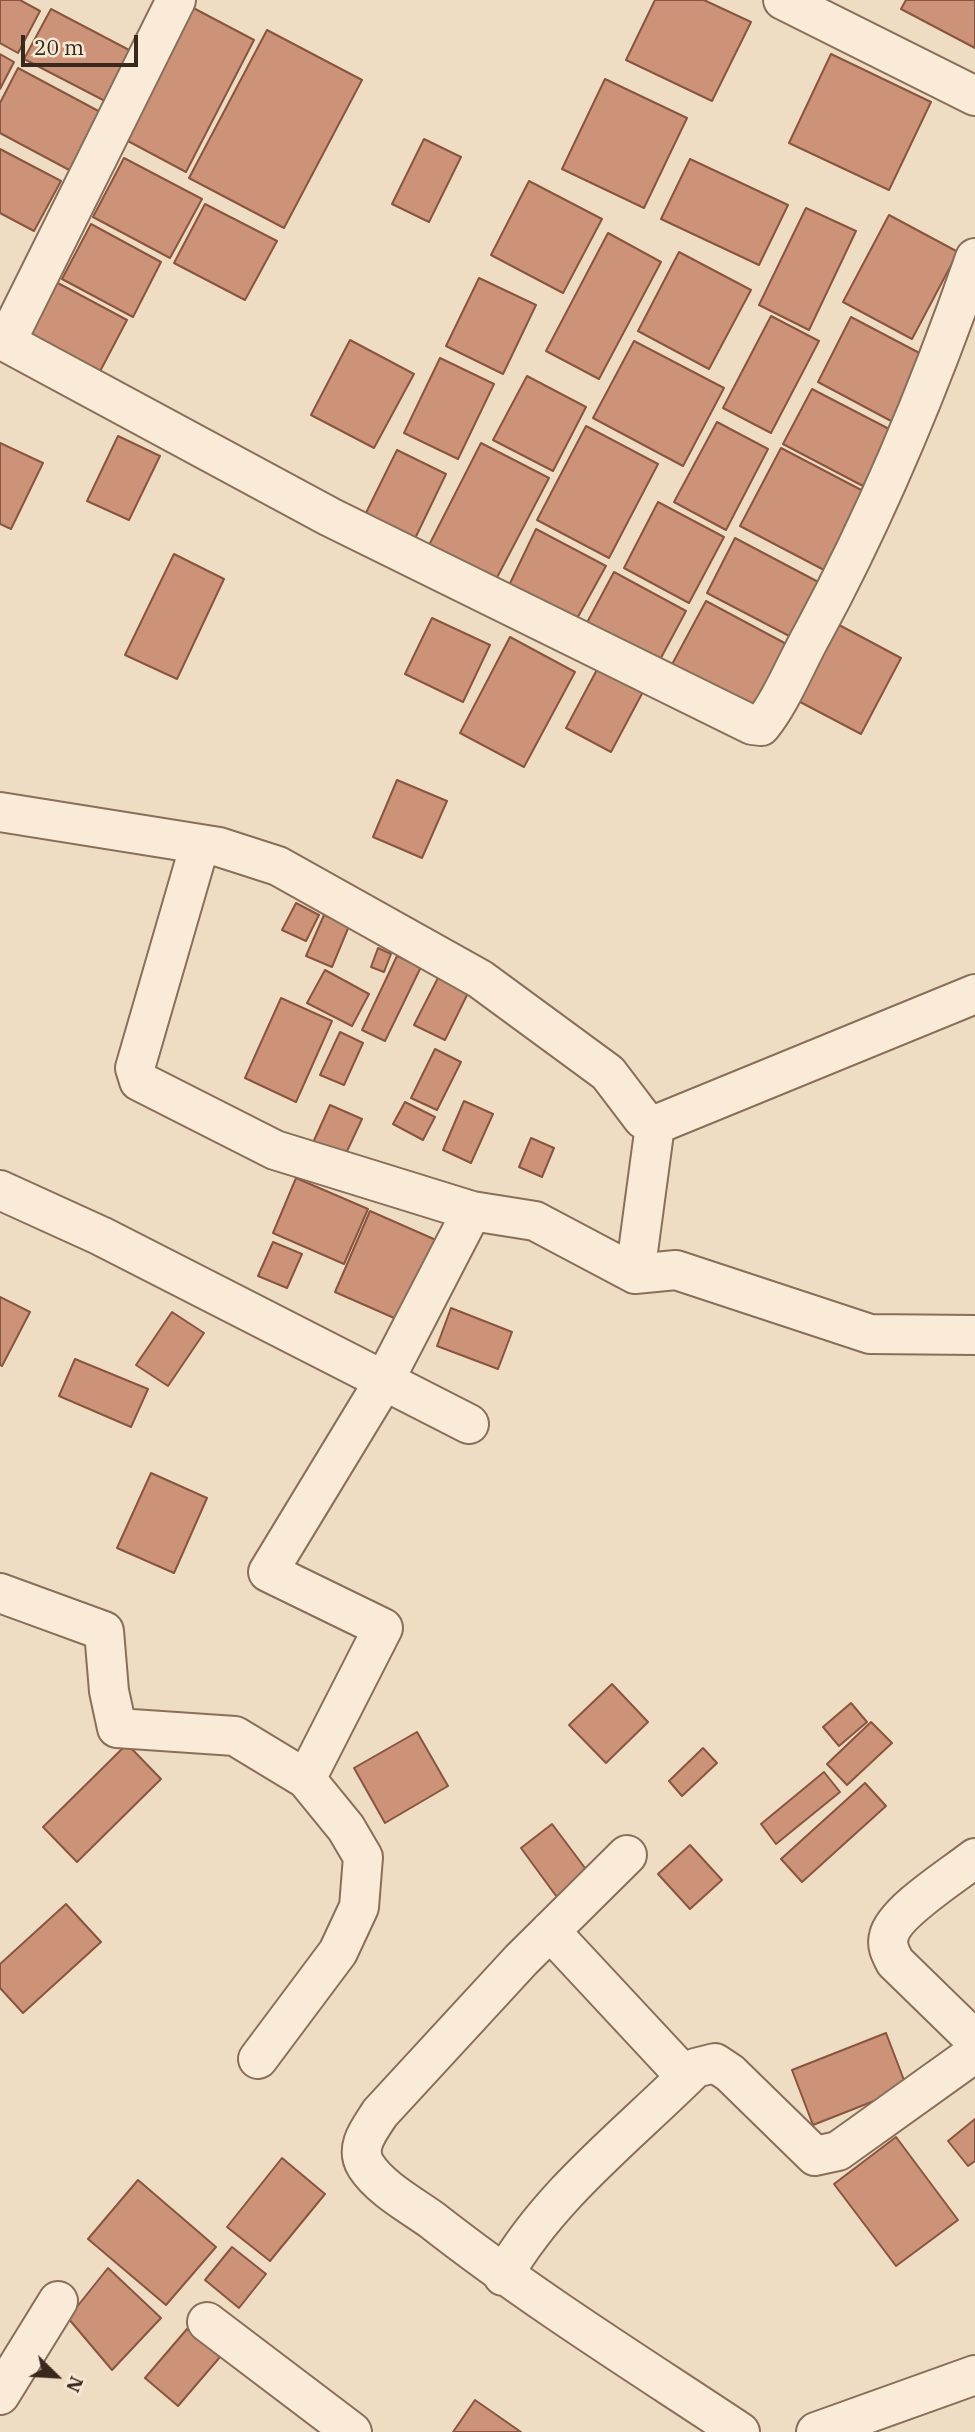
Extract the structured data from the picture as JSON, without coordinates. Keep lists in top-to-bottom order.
{
  "scale_bar": "20 m",
  "north": "bottom right"
}
